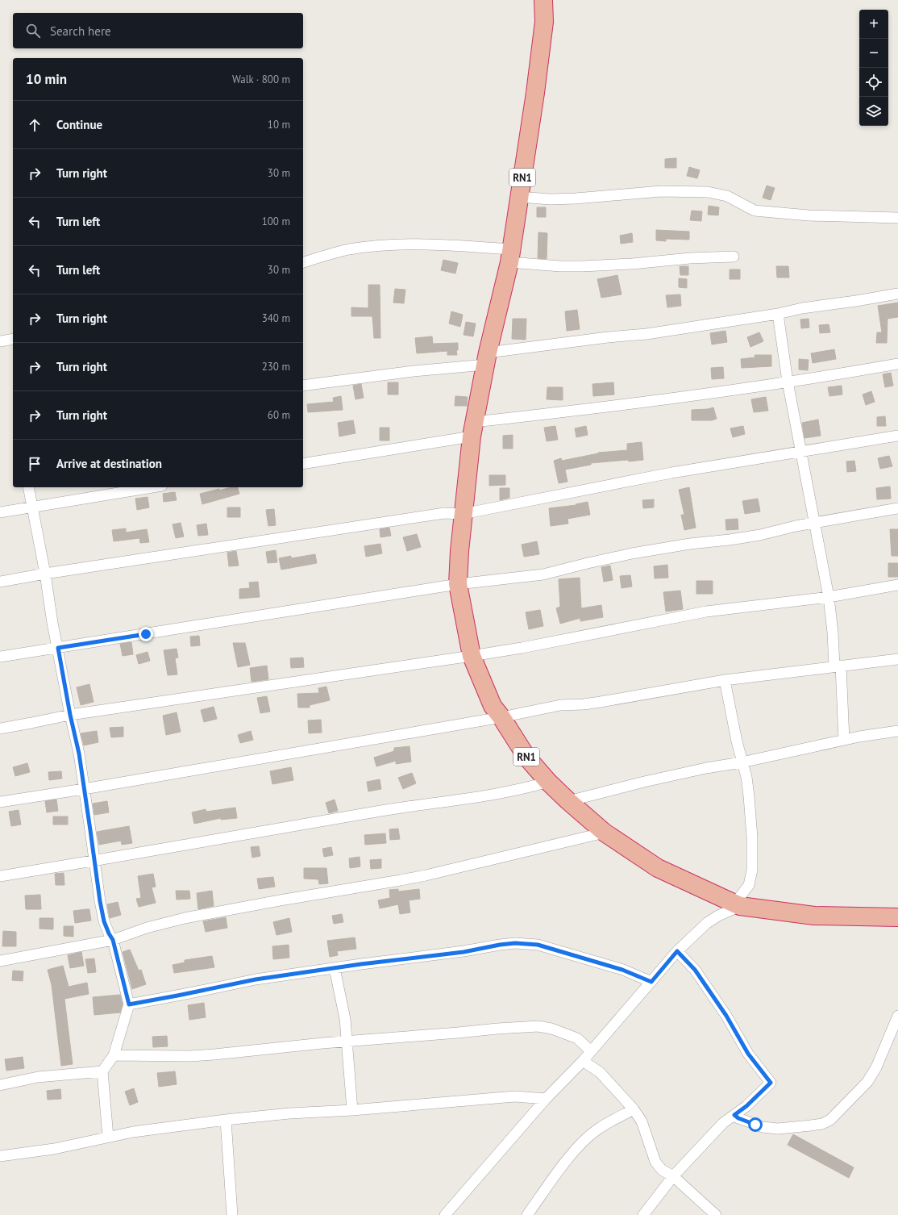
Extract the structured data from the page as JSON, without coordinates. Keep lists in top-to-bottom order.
{
  "streets": {
    "highway": ["RN1"]
  },
  "page": {
    "map_buttons": ["+", "−"],
    "search": "Search here",
    "heading": ["10 min", "Walk · 800 m"],
    "list": [
      ["Continue", "10 m"],
      ["Turn right", "30 m"],
      ["Turn left", "100 m"],
      ["Turn left", "30 m"],
      ["Turn right", "340 m"],
      ["Turn right", "230 m"],
      ["Turn right", "60 m"],
      "Arrive at destination"
    ]
  }
}
